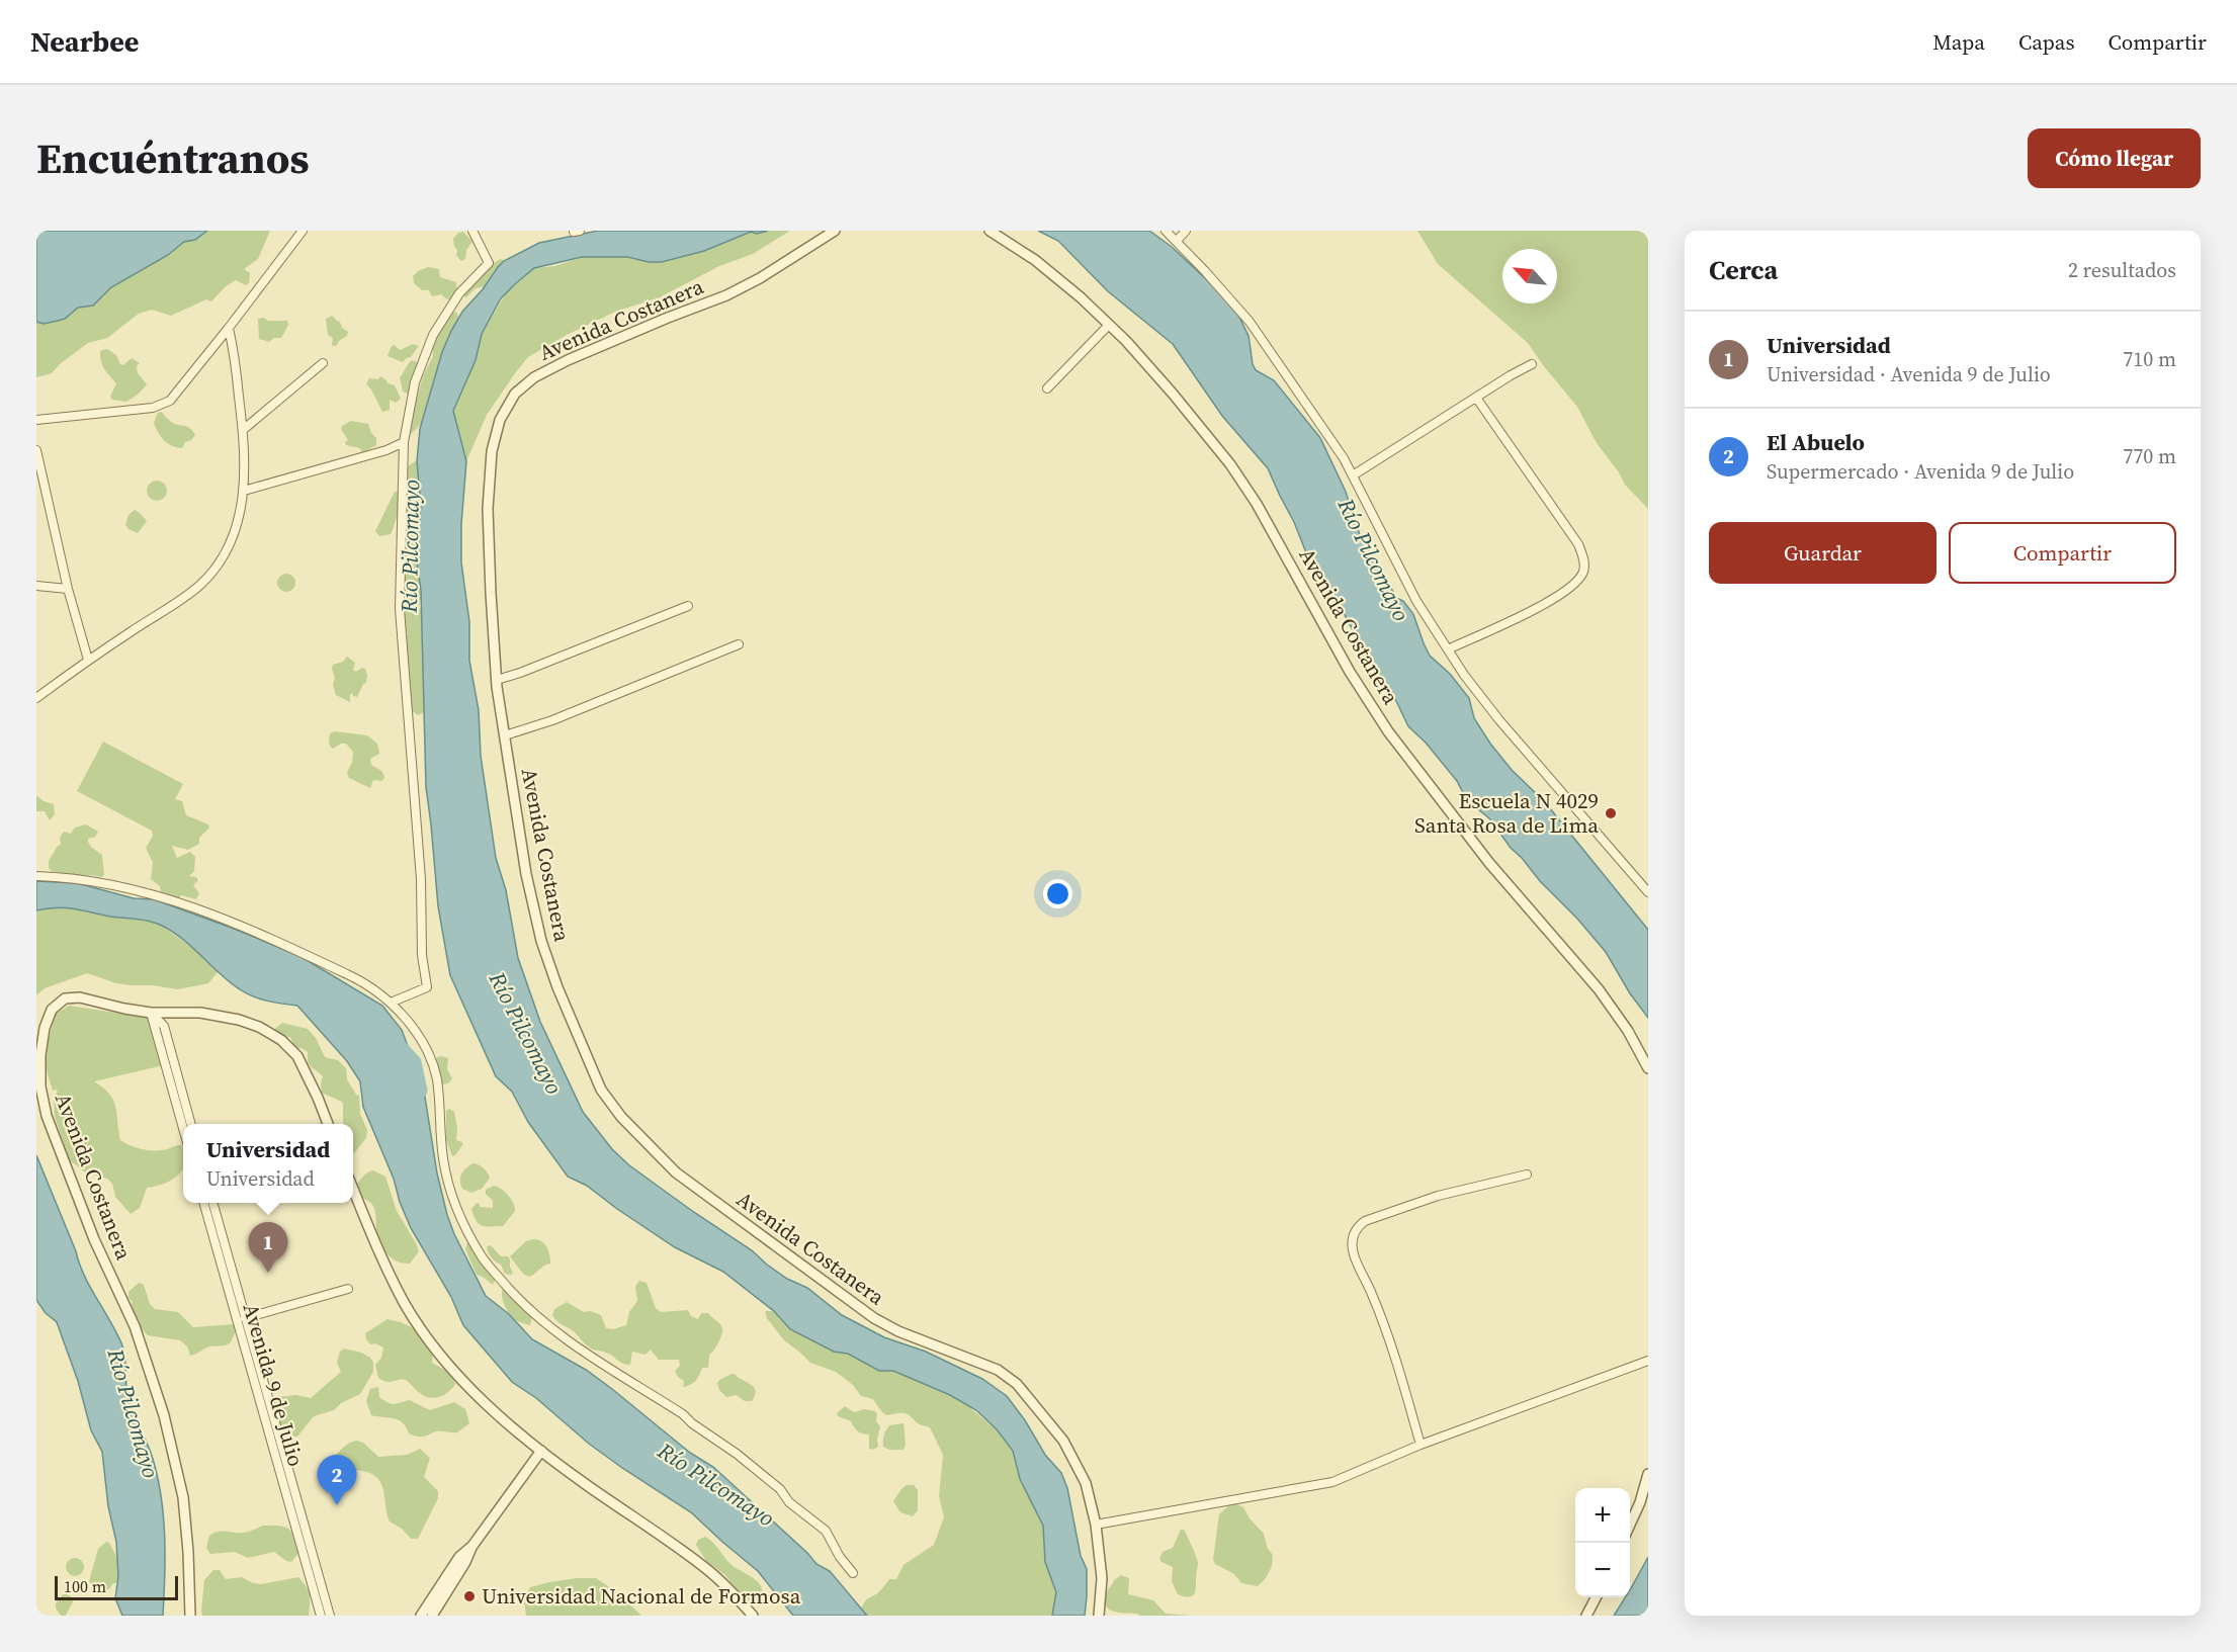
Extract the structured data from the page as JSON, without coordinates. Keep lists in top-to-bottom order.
{
  "streets": {
    "street": ["Avenida Costanera", "Avenida 9 de Julio"]
  },
  "water": ["Río Pilcomayo"],
  "places": ["Escuela N 4029 Santa Rosa de Lima", "Universidad Nacional de Formosa"],
  "scale_bar": "100 m",
  "north": "top left",
  "page": {
    "header": "Nearbee",
    "nav": ["Mapa", "Capas", "Compartir"],
    "title": "Encuéntranos",
    "buttons": [
      "Cómo llegar",
      ["Guardar", "Compartir"]
    ],
    "heading": ["Cerca", "2 resultados"],
    "list": [
      {
        "mark": "1",
        "name": "Universidad",
        "note": "Universidad · Avenida 9 de Julio",
        "value": "710 m"
      },
      {
        "mark": "2",
        "name": "El Abuelo",
        "note": "Supermercado · Avenida 9 de Julio",
        "value": "770 m"
      }
    ],
    "popup": ["Universidad", "Universidad"],
    "pins": ["1", "2"],
    "map_buttons": ["+", "−"],
    "scale": "100 m"
  }
}
